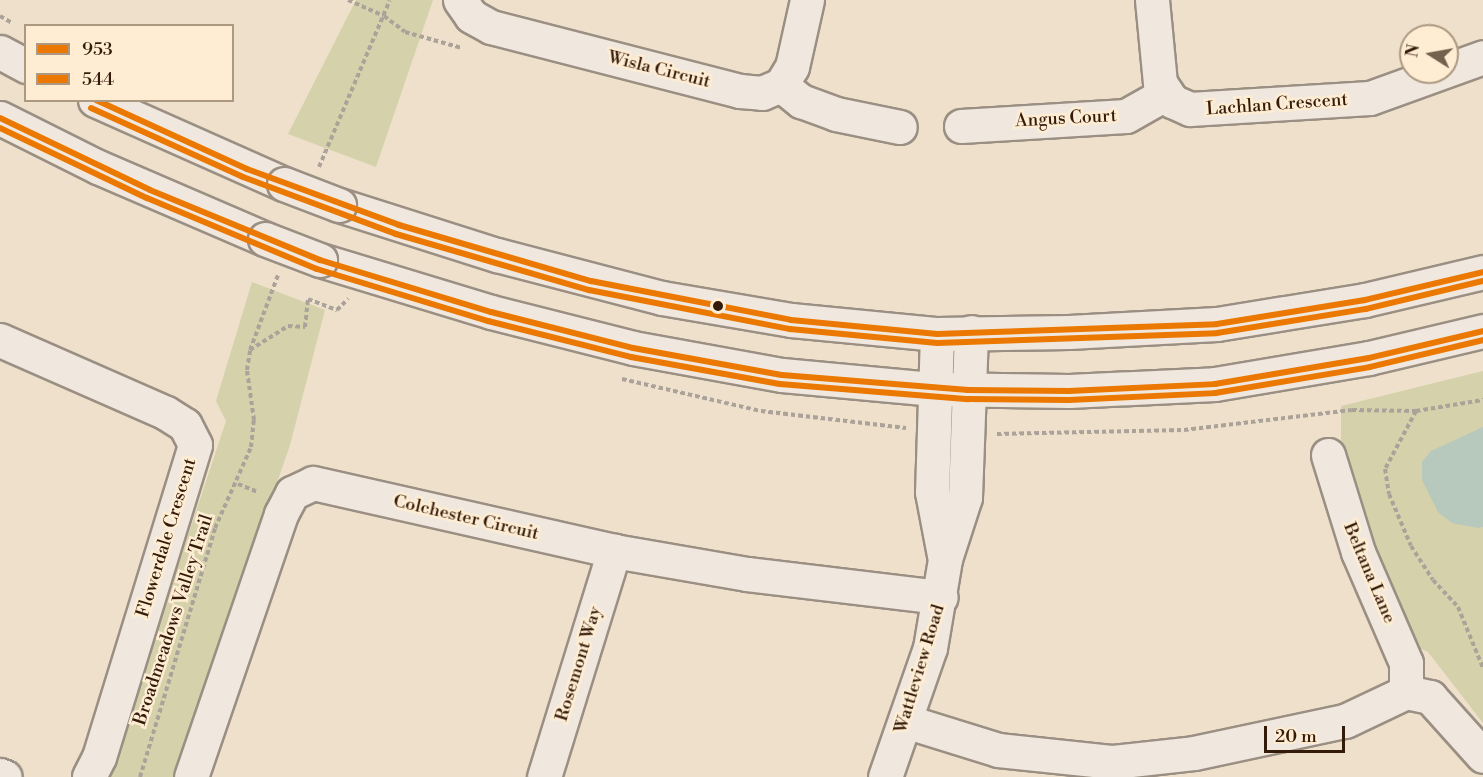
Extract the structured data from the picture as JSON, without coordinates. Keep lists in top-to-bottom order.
{
  "streets": {
    "street": [
      "Wisla Circuit",
      "Lachlan Crescent",
      "Angus Court",
      "Colchester Circuit",
      "Flowerdale Crescent",
      "Beltana Lane",
      "Rosemont Way",
      "Wattleview Road"
    ],
    "path": ["Broadmeadows Valley Trail"]
  },
  "crossings": [
    ["Lachlan Crescent", "Angus Court"],
    ["Colchester Circuit", "Rosemont Way"],
    ["Colchester Circuit", "Wattleview Road"]
  ],
  "lines": ["transit line 953", "transit line 544"],
  "legend": ["953", "544"],
  "scale_bar": "20 m",
  "north": "left"
}
